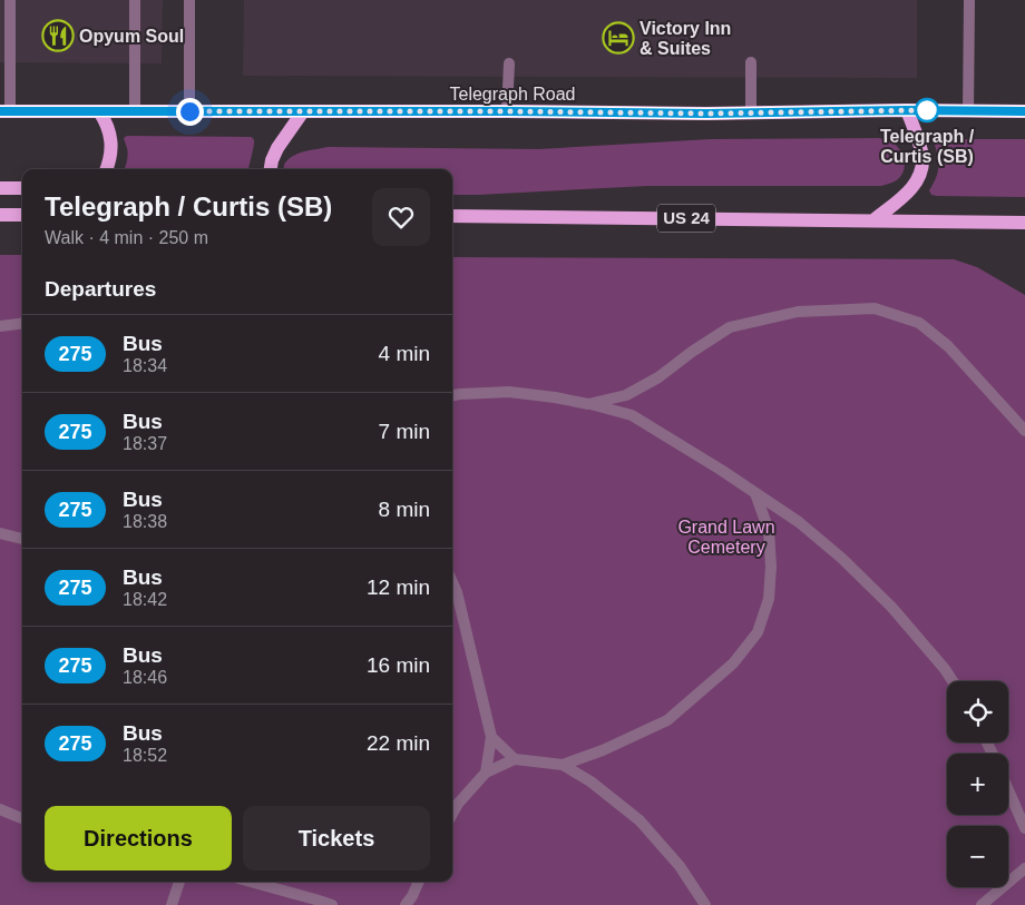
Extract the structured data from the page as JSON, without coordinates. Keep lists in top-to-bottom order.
{
  "streets": {
    "main road": ["Telegraph Road", "US 24"]
  },
  "parks": ["Grand Lawn Cemetery"],
  "places": {
    "restaurant": ["Opyum Soul"],
    "hotel": ["Victory Inn & Suites"],
    "other": ["Telegraph / Curtis (SB)"]
  },
  "lines": ["bus line 275"],
  "page": {
    "heading": [
      ["Telegraph / Curtis (SB)", "Walk · 4 min · 250 m"],
      "Departures"
    ],
    "list": [
      {
        "mark": "275",
        "name": "Bus",
        "note": "18:34",
        "value": "4 min"
      },
      {
        "mark": "275",
        "name": "Bus",
        "note": "18:37",
        "value": "7 min"
      },
      {
        "mark": "275",
        "name": "Bus",
        "note": "18:38",
        "value": "8 min"
      },
      {
        "mark": "275",
        "name": "Bus",
        "note": "18:42",
        "value": "12 min"
      },
      {
        "mark": "275",
        "name": "Bus",
        "note": "18:46",
        "value": "16 min"
      },
      {
        "mark": "275",
        "name": "Bus",
        "note": "18:52",
        "value": "22 min"
      }
    ],
    "map_buttons": ["+", "−"],
    "buttons": ["Directions", "Tickets"]
  }
}
